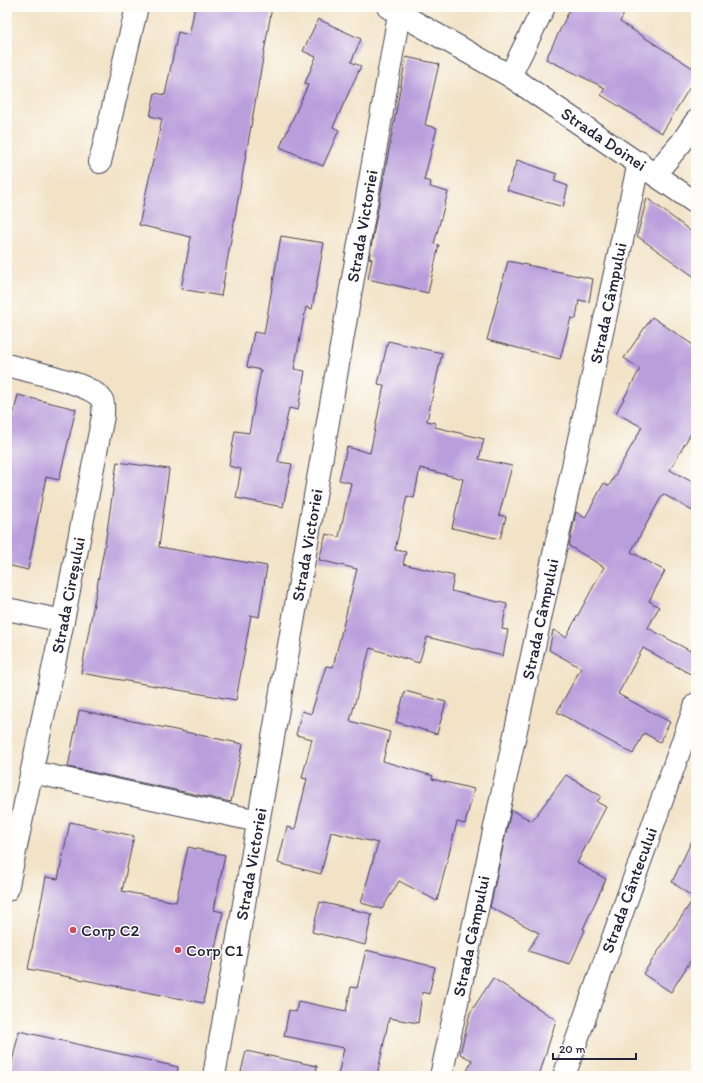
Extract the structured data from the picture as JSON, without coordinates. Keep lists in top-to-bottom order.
{
  "streets": {
    "street": [
      "Strada Doinei",
      "Strada Victoriei",
      "Strada Câmpului",
      "Strada Cireșului",
      "Strada Cântecului"
    ]
  },
  "crossings": [
    ["Strada Doinei", "Strada Victoriei"],
    ["Strada Doinei", "Strada Câmpului"]
  ],
  "places": ["Corp C2", "Corp C1"],
  "scale_bar": "20 m"
}
